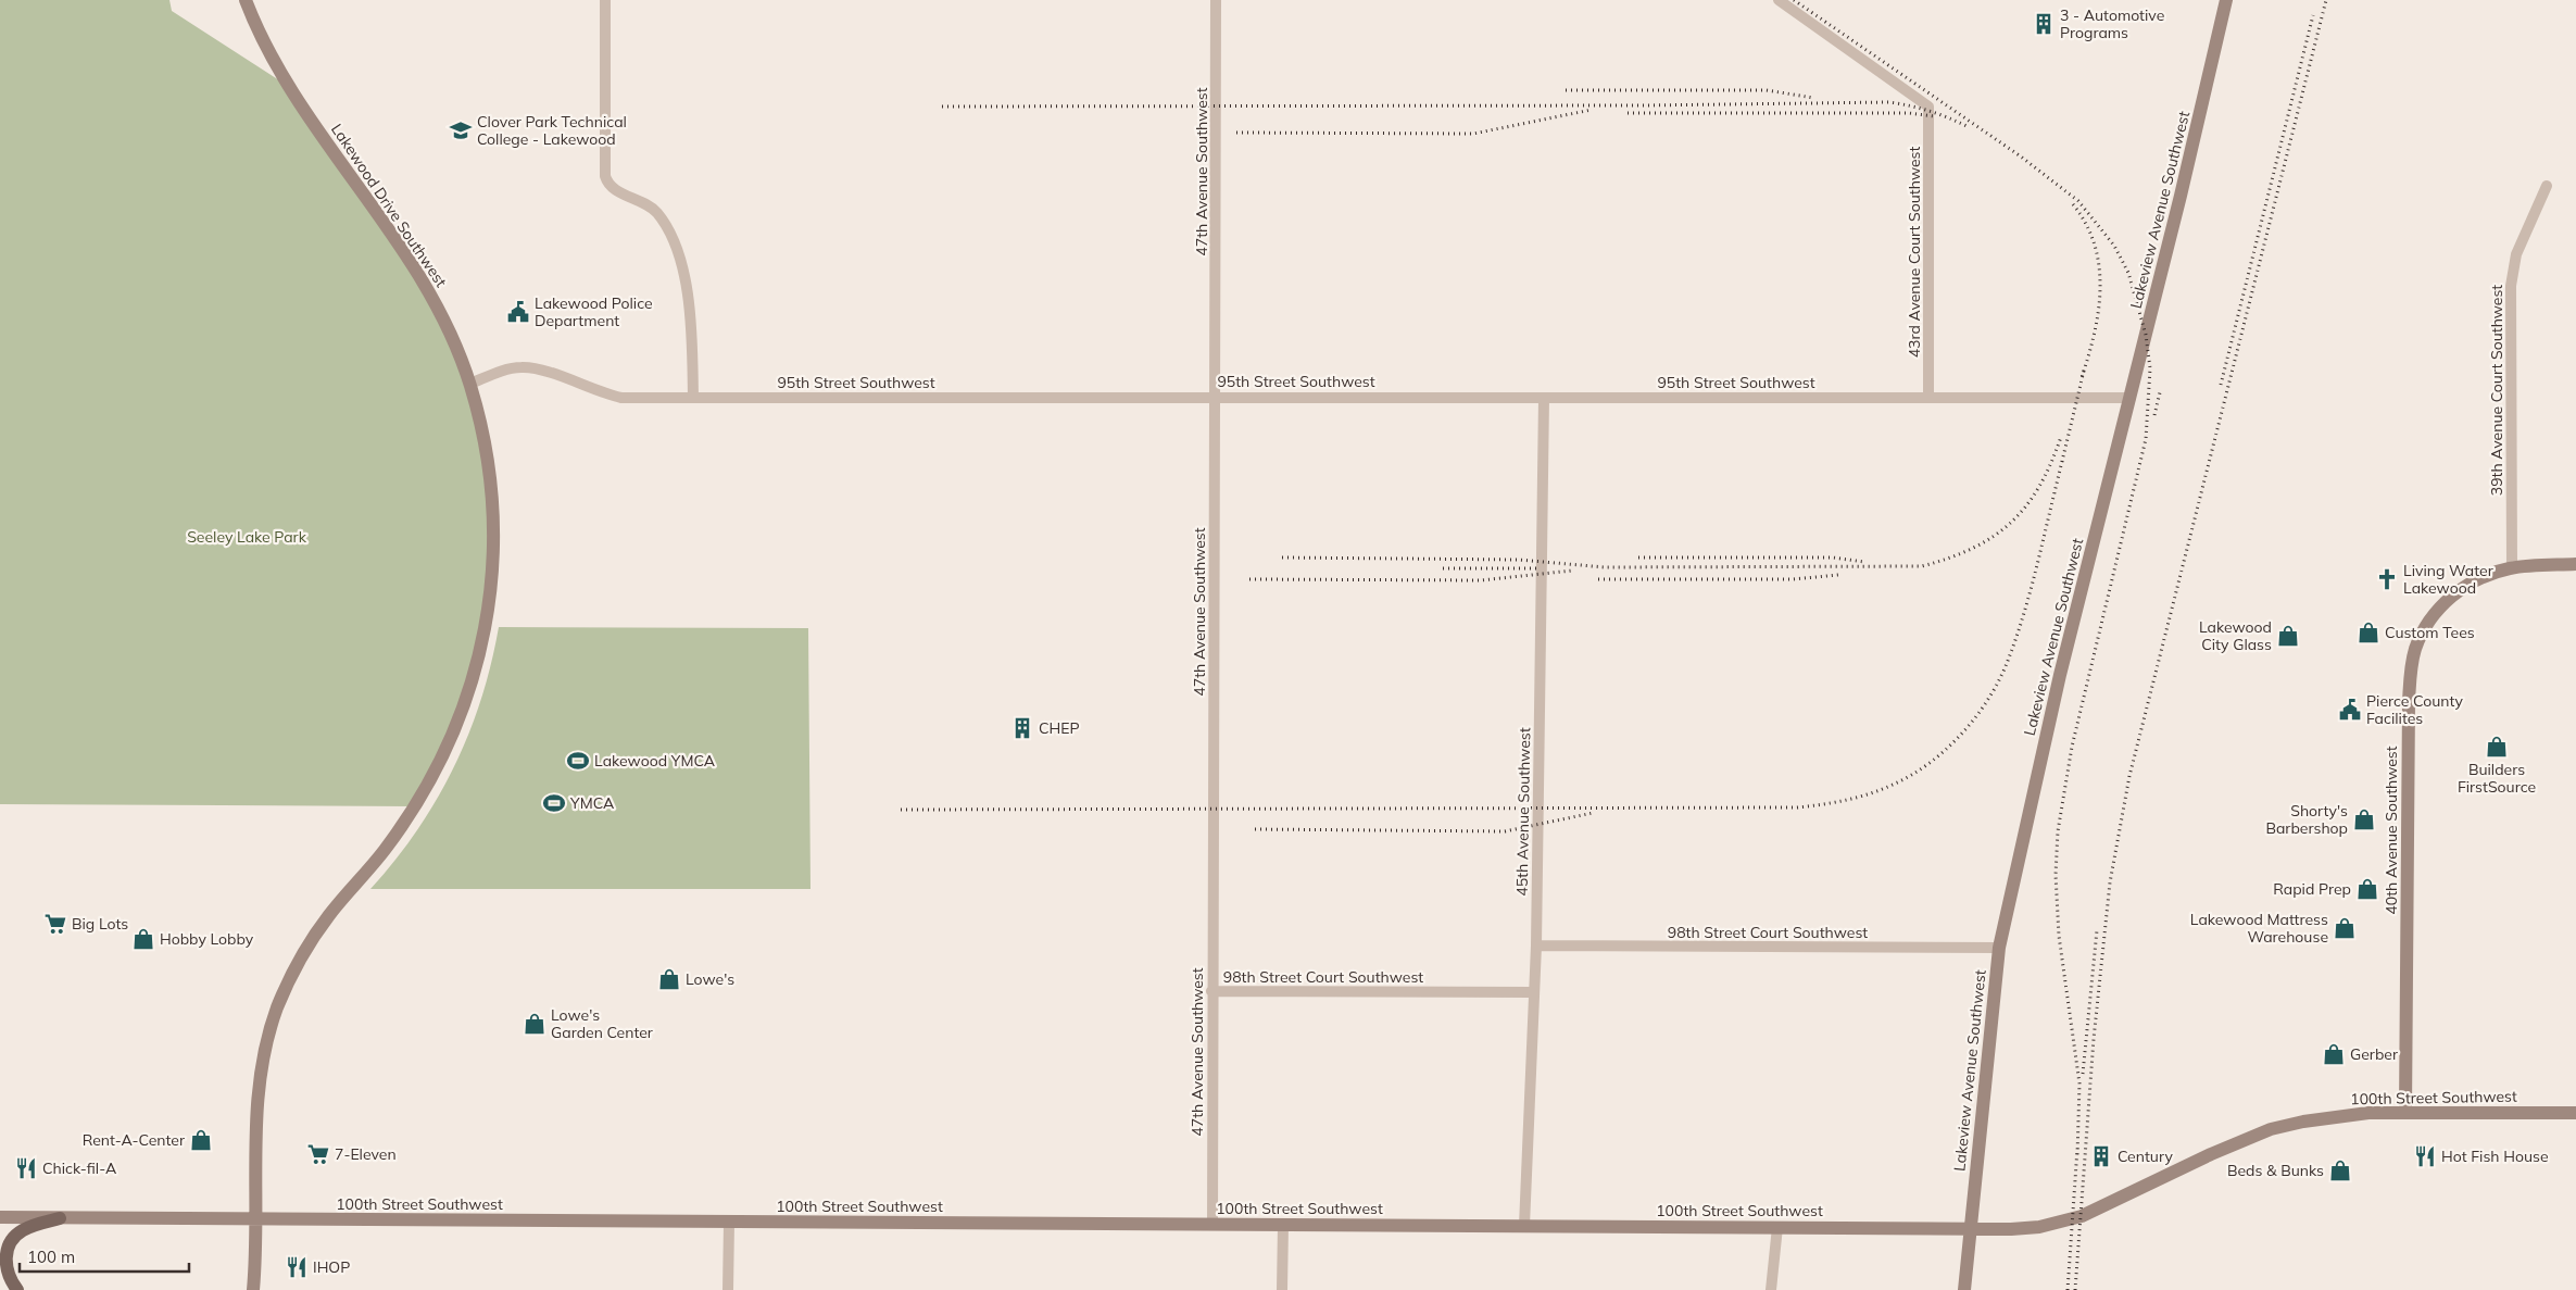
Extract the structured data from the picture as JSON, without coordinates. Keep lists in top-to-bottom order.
{
  "streets": {
    "main road": [
      "Lakewood Drive Southwest",
      "Lakeview Avenue Southwest",
      "40th Avenue Southwest",
      "100th Street Southwest"
    ],
    "street": [
      "47th Avenue Southwest",
      "43rd Avenue Court Southwest",
      "95th Street Southwest",
      "39th Avenue Court Southwest",
      "45th Avenue Southwest",
      "98th Street Court Southwest"
    ]
  },
  "crossings": [
    ["47th Avenue Southwest", "95th Street Southwest"],
    ["47th Avenue Southwest", "98th Street Court Southwest"],
    ["47th Avenue Southwest", "100th Street Southwest"],
    ["Lakewood Drive Southwest", "95th Street Southwest"],
    ["Lakewood Drive Southwest", "100th Street Southwest"],
    ["Lakeview Avenue Southwest", "95th Street Southwest"],
    ["Lakeview Avenue Southwest", "98th Street Court Southwest"],
    ["Lakeview Avenue Southwest", "100th Street Southwest"],
    ["43rd Avenue Court Southwest", "95th Street Southwest"],
    ["95th Street Southwest", "45th Avenue Southwest"],
    ["39th Avenue Court Southwest", "40th Avenue Southwest"],
    ["45th Avenue Southwest", "98th Street Court Southwest"],
    ["45th Avenue Southwest", "100th Street Southwest"],
    ["40th Avenue Southwest", "100th Street Southwest"]
  ],
  "parks": ["Seeley Lake Park"],
  "places": {
    "building": ["3 - Automotive Programs", "CHEP", "Century"],
    "school or university": ["Clover Park Technical College - Lakewood"],
    "public building": ["Lakewood Police Department", "Pierce County Facilites"],
    "church": ["Living Water Lakewood"],
    "shop": [
      "Custom Tees",
      "Lakewood City Glass",
      "Builders FirstSource",
      "Shorty's Barbershop",
      "Rapid Prep",
      "Lakewood Mattress Warehouse",
      "Hobby Lobby",
      "Lowe's",
      "Lowe's Garden Center",
      "Gerber",
      "Rent-A-Center",
      "Beds & Bunks"
    ],
    "sports": ["Lakewood YMCA", "YMCA"],
    "supermarket": ["Big Lots", "7-Eleven"],
    "restaurant": ["Hot Fish House", "Chick-fil-A", "IHOP"]
  },
  "scale_bar": "100 m"
}
